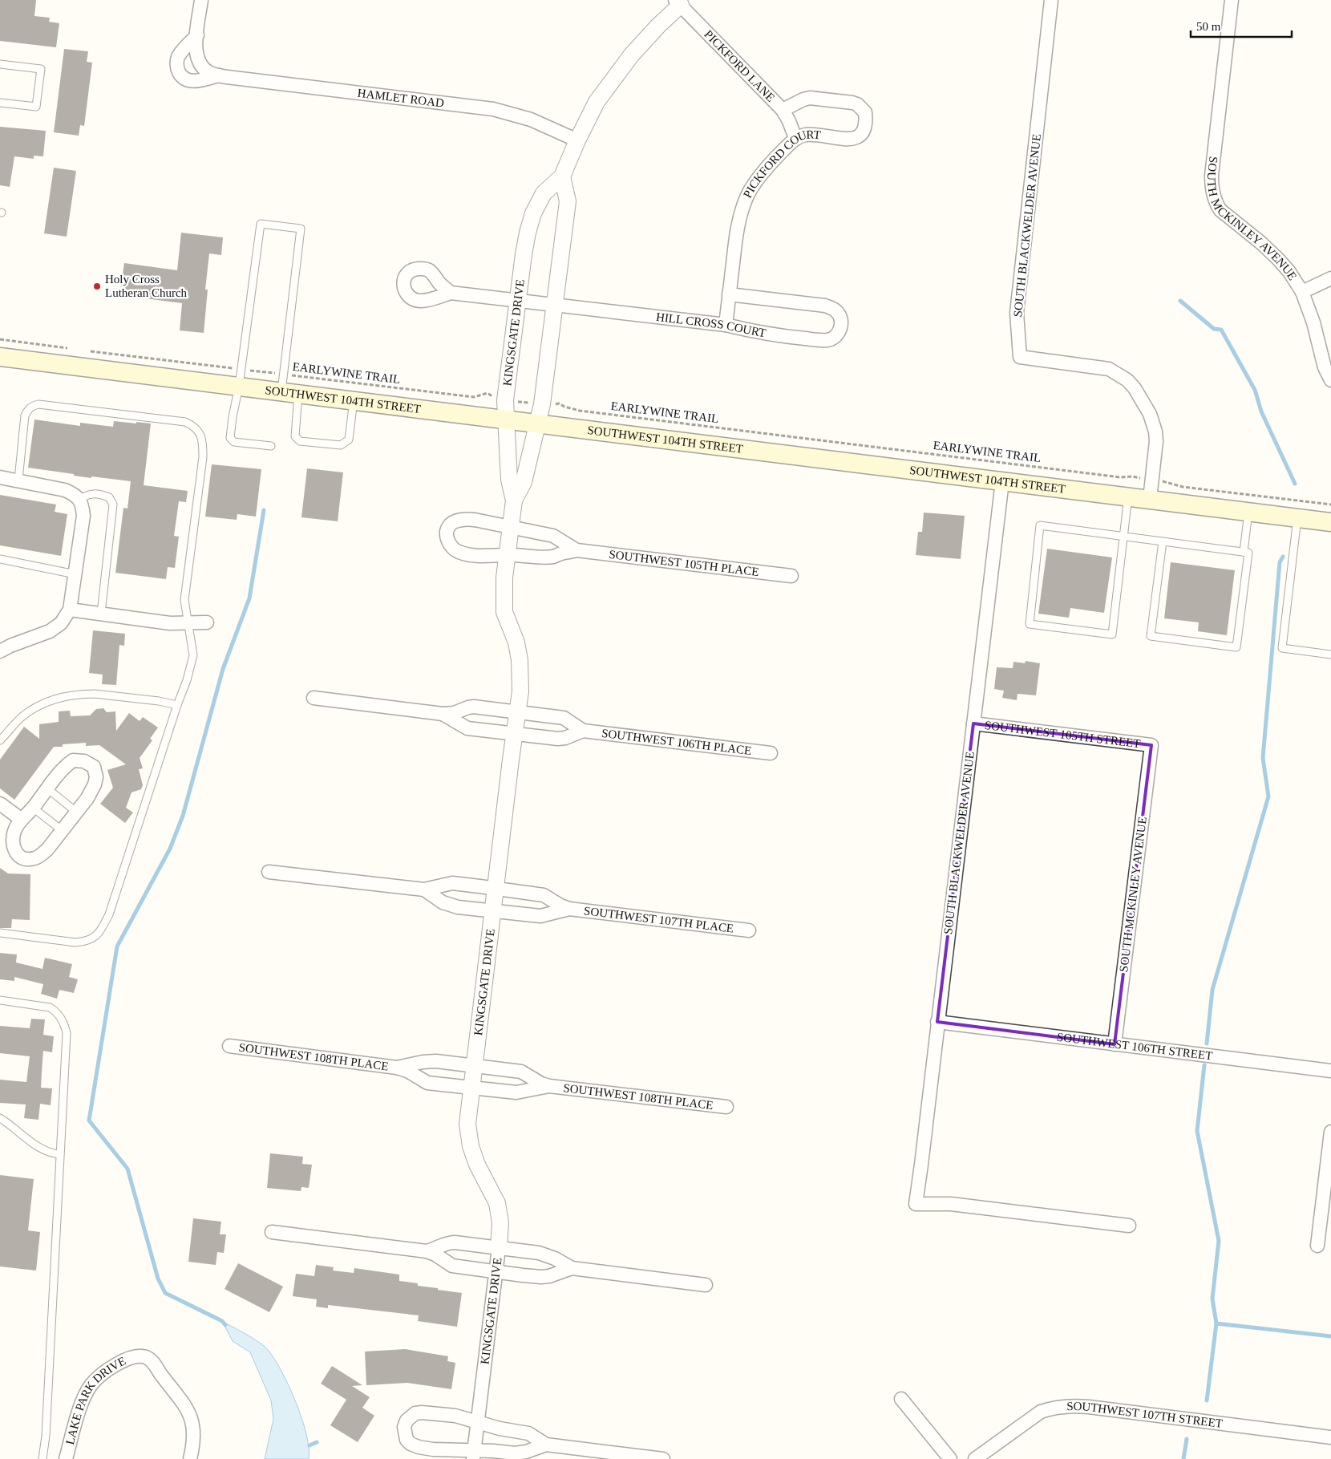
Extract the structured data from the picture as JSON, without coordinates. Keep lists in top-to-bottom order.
{
  "streets": {
    "main road": ["SOUTHWEST 104TH STREET"],
    "street": [
      "PICKFORD LANE",
      "HAMLET ROAD",
      "PICKFORD COURT",
      "SOUTH MCKINLEY AVENUE",
      "SOUTH BLACKWELDER AVENUE",
      "HILL CROSS COURT",
      "KINGSGATE DRIVE",
      "SOUTHWEST 105TH PLACE",
      "SOUTHWEST 105TH STREET",
      "SOUTHWEST 106TH PLACE",
      "SOUTHWEST 107TH PLACE",
      "SOUTHWEST 106TH STREET",
      "SOUTHWEST 108TH PLACE",
      "LAKE PARK DRIVE",
      "SOUTHWEST 107TH STREET"
    ],
    "path": ["EARLYWINE TRAIL"]
  },
  "crossings": [
    ["PICKFORD LANE", "PICKFORD COURT"],
    ["PICKFORD LANE", "KINGSGATE DRIVE"],
    ["HAMLET ROAD", "KINGSGATE DRIVE"],
    ["PICKFORD COURT", "HILL CROSS COURT"],
    ["SOUTH MCKINLEY AVENUE", "SOUTHWEST 105TH STREET"],
    ["SOUTH MCKINLEY AVENUE", "SOUTHWEST 106TH STREET"],
    ["SOUTH BLACKWELDER AVENUE", "EARLYWINE TRAIL"],
    ["SOUTH BLACKWELDER AVENUE", "SOUTHWEST 104TH STREET"],
    ["SOUTH BLACKWELDER AVENUE", "SOUTHWEST 105TH STREET"],
    ["SOUTH BLACKWELDER AVENUE", "SOUTHWEST 106TH STREET"],
    ["HILL CROSS COURT", "KINGSGATE DRIVE"],
    ["KINGSGATE DRIVE", "EARLYWINE TRAIL"],
    ["KINGSGATE DRIVE", "SOUTHWEST 104TH STREET"],
    ["KINGSGATE DRIVE", "SOUTHWEST 105TH PLACE"],
    ["KINGSGATE DRIVE", "SOUTHWEST 106TH PLACE"],
    ["KINGSGATE DRIVE", "SOUTHWEST 107TH PLACE"],
    ["KINGSGATE DRIVE", "SOUTHWEST 108TH PLACE"],
    ["EARLYWINE TRAIL", "SOUTHWEST 104TH STREET"]
  ],
  "places": ["Holy Cross Lutheran Church"],
  "scale_bar": "50 m"
}
